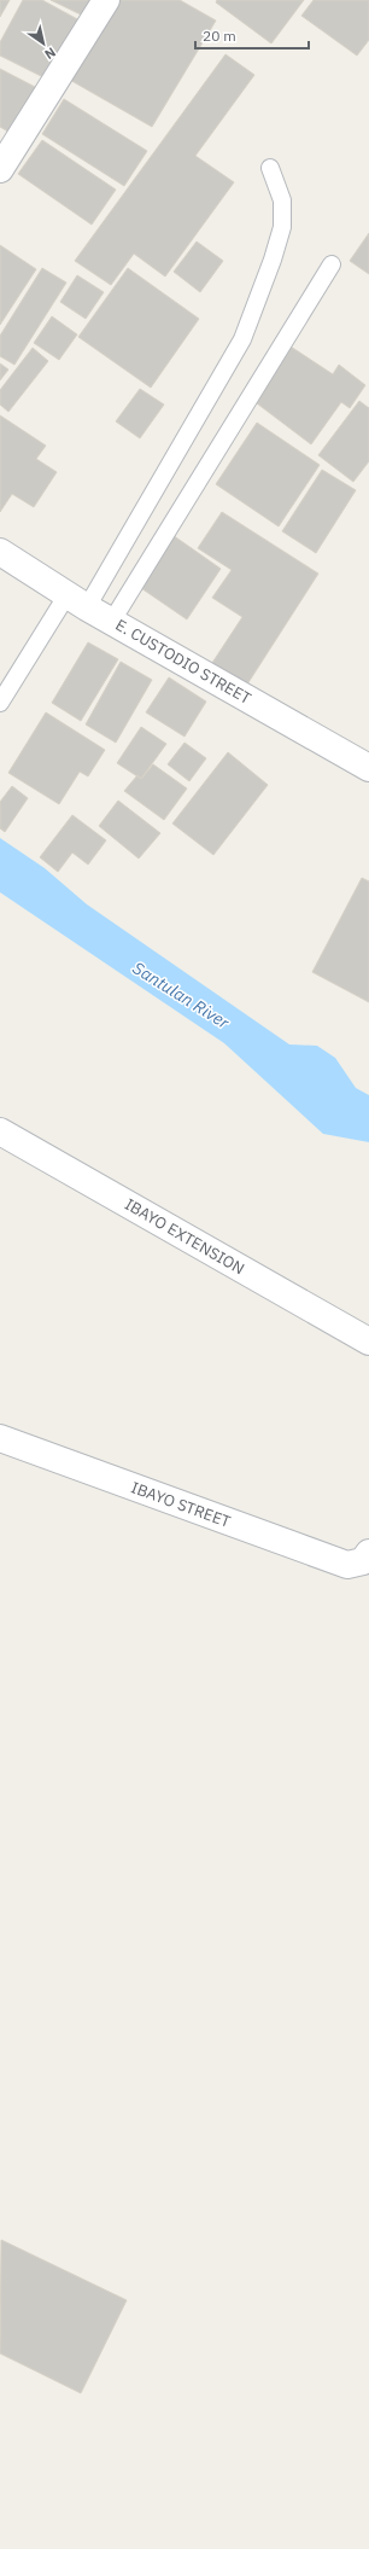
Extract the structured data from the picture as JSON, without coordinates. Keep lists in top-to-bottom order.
{
  "streets": {
    "street": ["E. CUSTODIO STREET", "IBAYO EXTENSION", "IBAYO STREET"]
  },
  "water": ["Santulan River"],
  "scale_bar": "20 m",
  "north": "bottom right"
}
